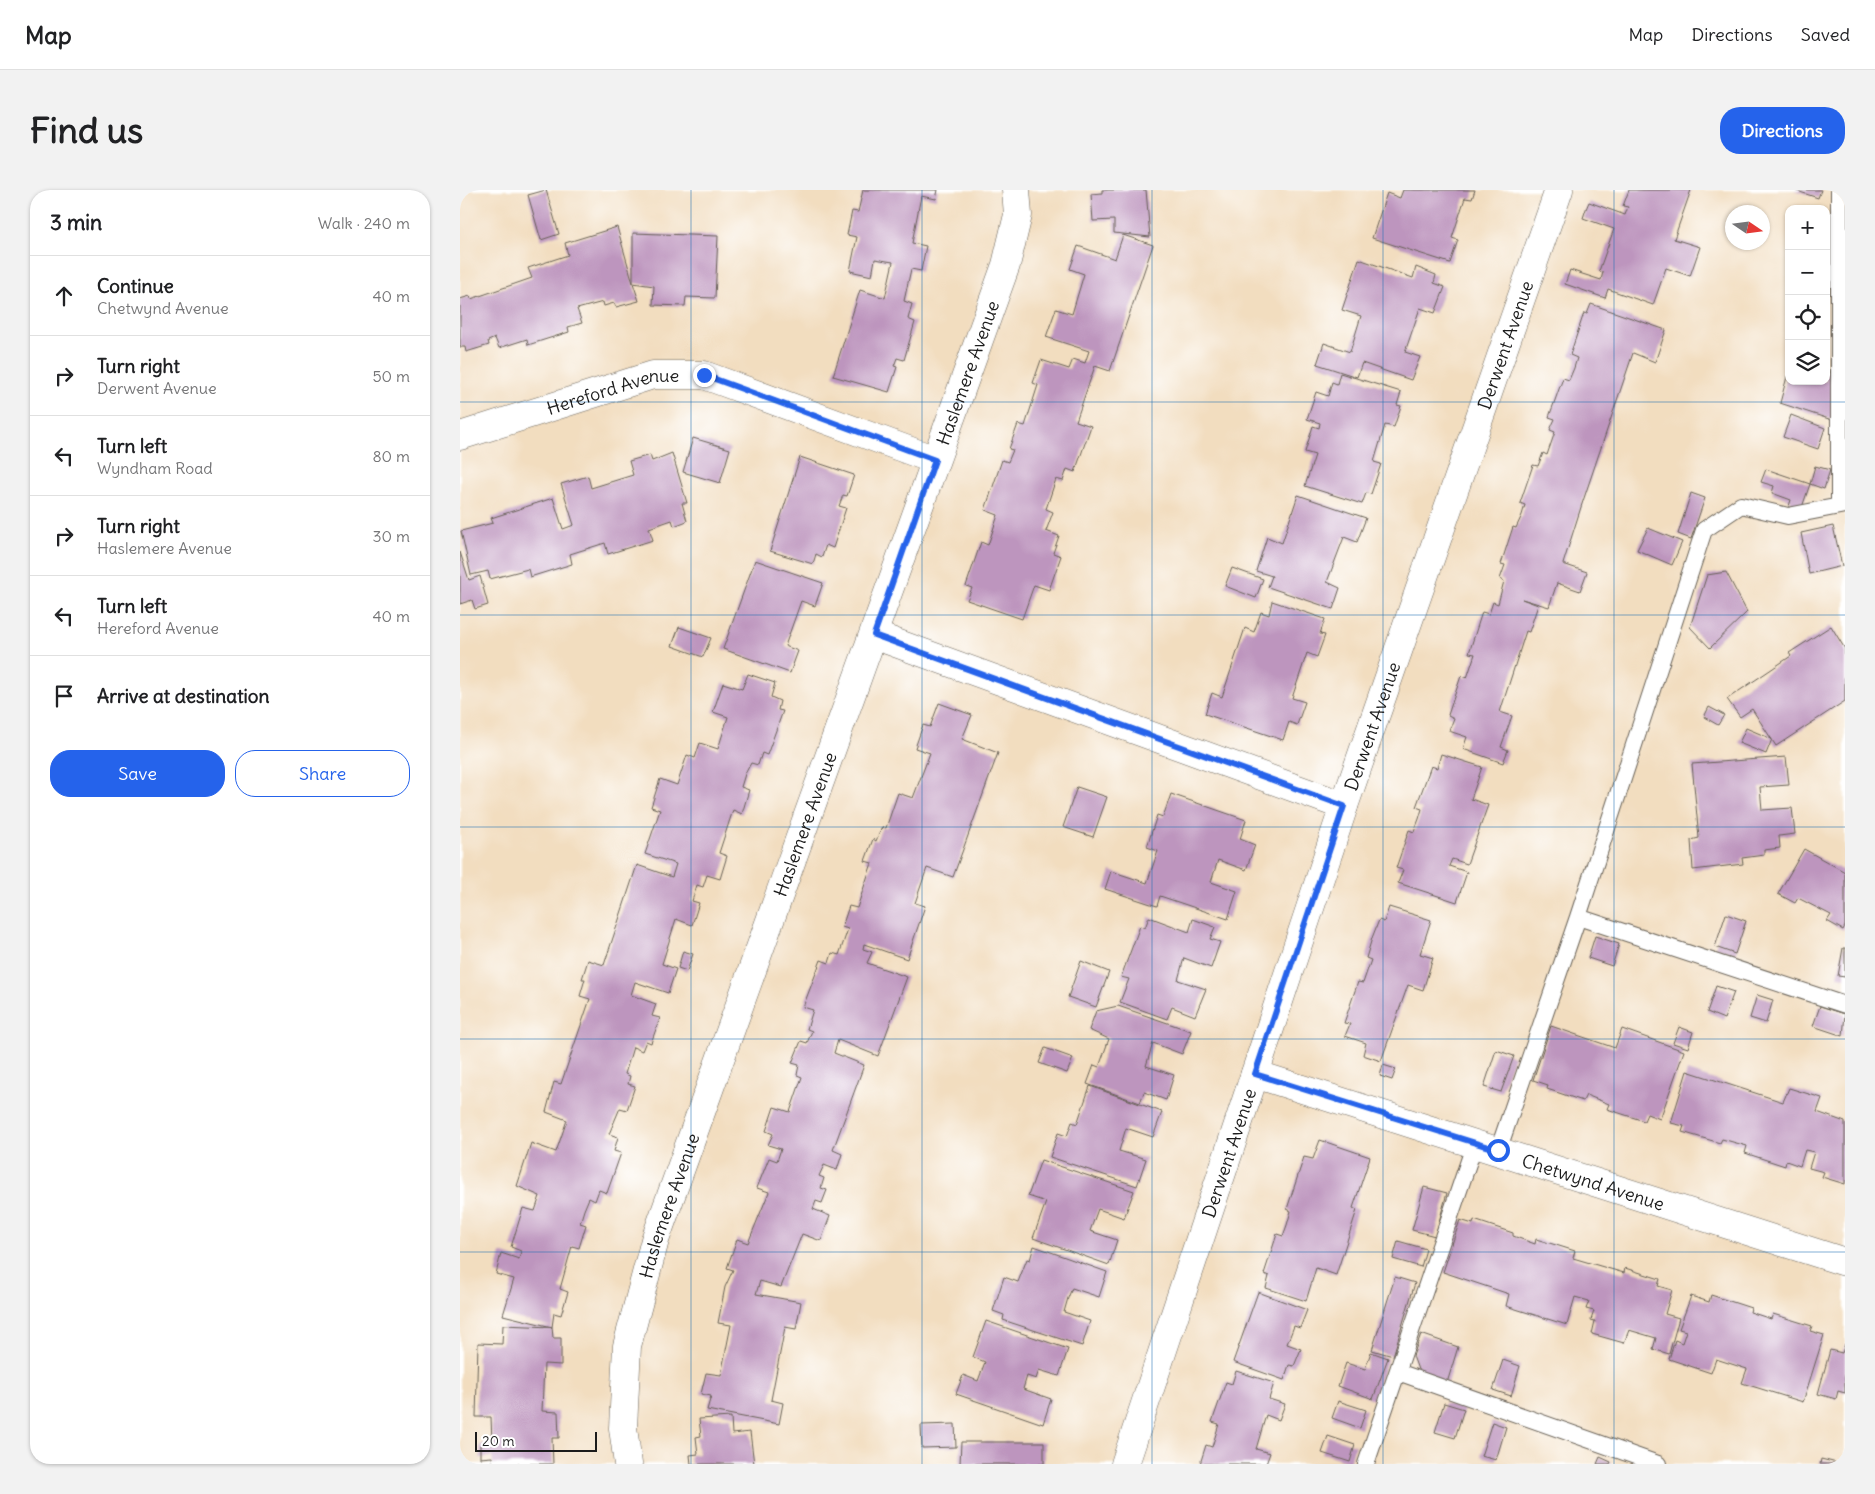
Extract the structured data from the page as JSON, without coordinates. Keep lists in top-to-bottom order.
{
  "streets": {
    "street": [
      "Derwent Avenue",
      "Haslemere Avenue",
      "Hereford Avenue",
      "Chetwynd Avenue"
    ]
  },
  "crossings": [
    ["Derwent Avenue", "Chetwynd Avenue"],
    ["Haslemere Avenue", "Hereford Avenue"]
  ],
  "scale_bar": "20 m",
  "north": "right",
  "page": {
    "header": "Map",
    "nav": ["Map", "Directions", "Saved"],
    "buttons": [
      "Directions",
      ["Save", "Share"]
    ],
    "title": "Find us",
    "heading": ["3 min", "Walk · 240 m"],
    "map_buttons": ["+", "−"],
    "list": [
      ["Continue", "Chetwynd Avenue", "40 m"],
      ["Turn right", "Derwent Avenue", "50 m"],
      ["Turn left", "Wyndham Road", "80 m"],
      ["Turn right", "Haslemere Avenue", "30 m"],
      ["Turn left", "Hereford Avenue", "40 m"],
      "Arrive at destination"
    ],
    "scale": "20 m"
  }
}
